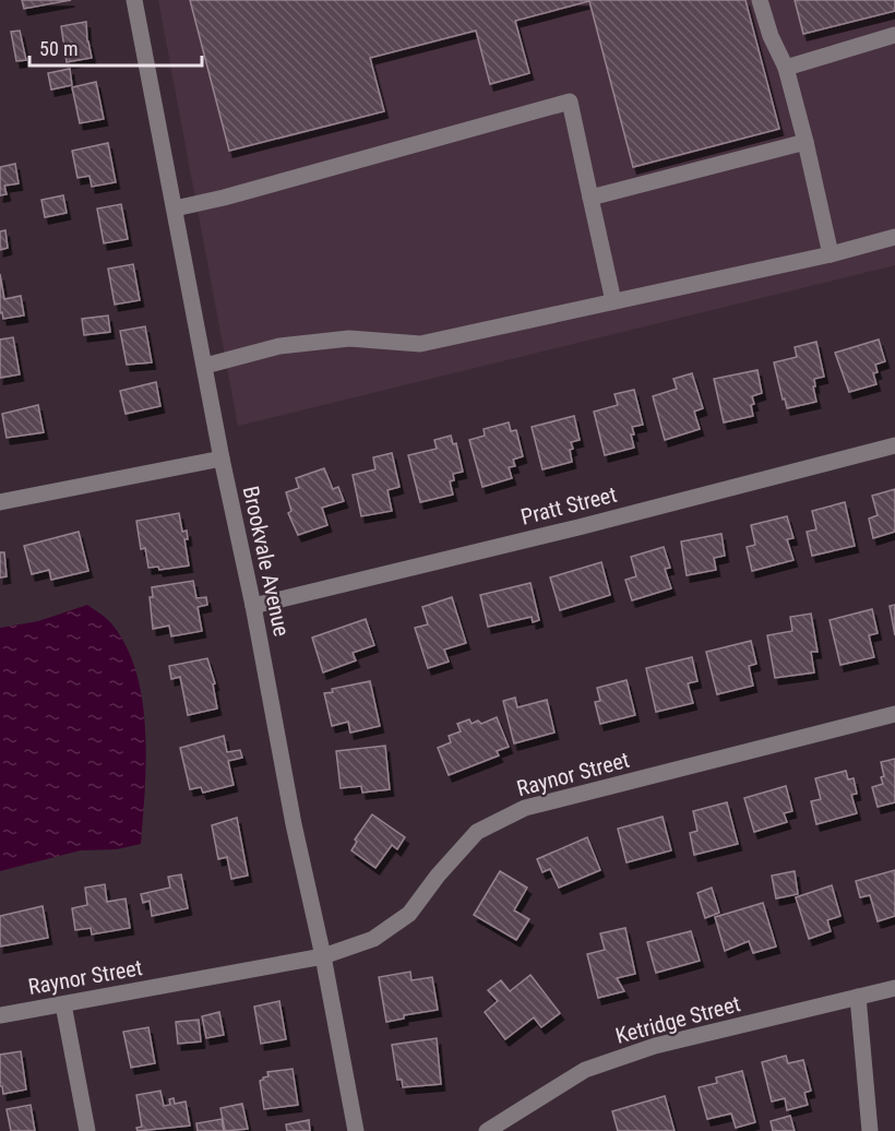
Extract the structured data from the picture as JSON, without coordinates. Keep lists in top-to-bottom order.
{
  "streets": {
    "street": [
      "Pratt Street",
      "Brookvale Avenue",
      "Raynor Street",
      "Ketridge Street"
    ]
  },
  "crossings": [
    ["Pratt Street", "Brookvale Avenue"],
    ["Brookvale Avenue", "Raynor Street"]
  ],
  "scale_bar": "50 m"
}
